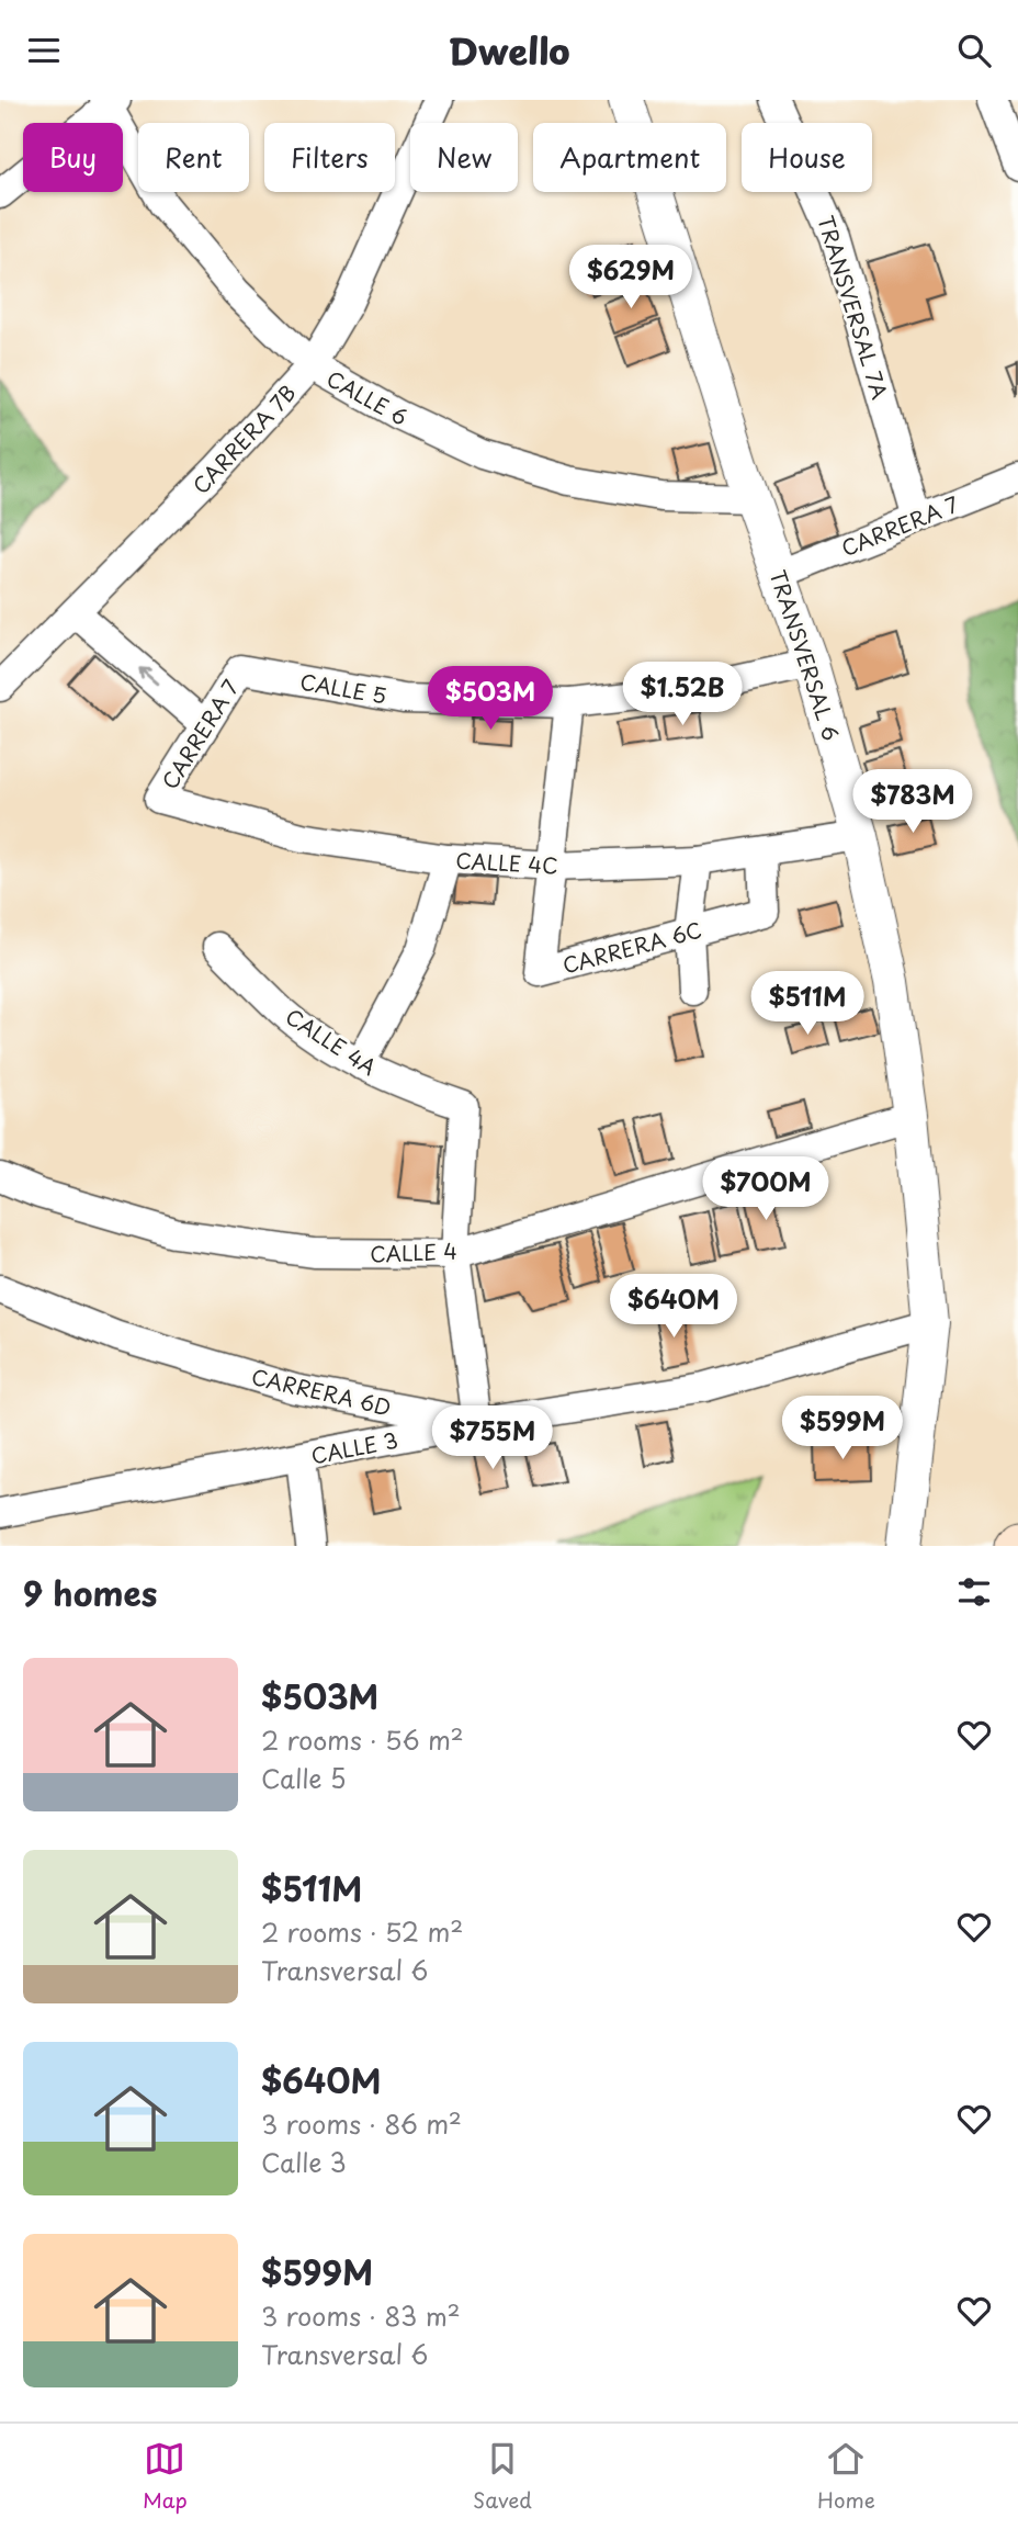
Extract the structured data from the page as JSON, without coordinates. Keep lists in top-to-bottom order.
{
  "streets": {
    "street": [
      "TRANSVERSAL 7A",
      "CALLE 6",
      "CARRERA 7B",
      "CARRERA 7",
      "TRANSVERSAL 6",
      "CALLE 5",
      "CALLE 4C",
      "CARRERA 6C",
      "CALLE 4A",
      "CALLE 4",
      "CARRERA 6D",
      "CALLE 3"
    ]
  },
  "crossings": [
    ["TRANSVERSAL 7A", "CARRERA 7"],
    ["CALLE 6", "CARRERA 7B"],
    ["CALLE 6", "TRANSVERSAL 6"],
    ["CARRERA 7", "TRANSVERSAL 6"],
    ["CARRERA 7", "CALLE 5"],
    ["CARRERA 7", "CALLE 4C"],
    ["TRANSVERSAL 6", "CALLE 5"],
    ["TRANSVERSAL 6", "CALLE 4C"],
    ["TRANSVERSAL 6", "CALLE 4"],
    ["TRANSVERSAL 6", "CALLE 3"],
    ["CALLE 5", "CARRERA 6C"],
    ["CALLE 4C", "CARRERA 6C"],
    ["CALLE 4A", "CALLE 4"],
    ["CARRERA 6D", "CALLE 3"]
  ],
  "page": {
    "header": "Dwello",
    "chip": [
      "Buy",
      "Rent",
      "Filters",
      "New",
      "Apartment",
      "House"
    ],
    "price": [
      "$629M",
      "$1.52B",
      "$503M",
      "$783M",
      "$511M",
      "$700M",
      "$640M",
      "$599M",
      "$755M"
    ],
    "heading": "9 homes",
    "list": [
      {
        "name": "$503M",
        "note": "2 rooms · 56 m² · Calle 5"
      },
      {
        "name": "$511M",
        "note": "2 rooms · 52 m² · Transversal 6"
      },
      {
        "name": "$640M",
        "note": "3 rooms · 86 m² · Calle 3"
      },
      {
        "name": "$599M",
        "note": "3 rooms · 83 m² · Transversal 6"
      }
    ],
    "tabs": ["Map", "Saved", "Home"]
  }
}
